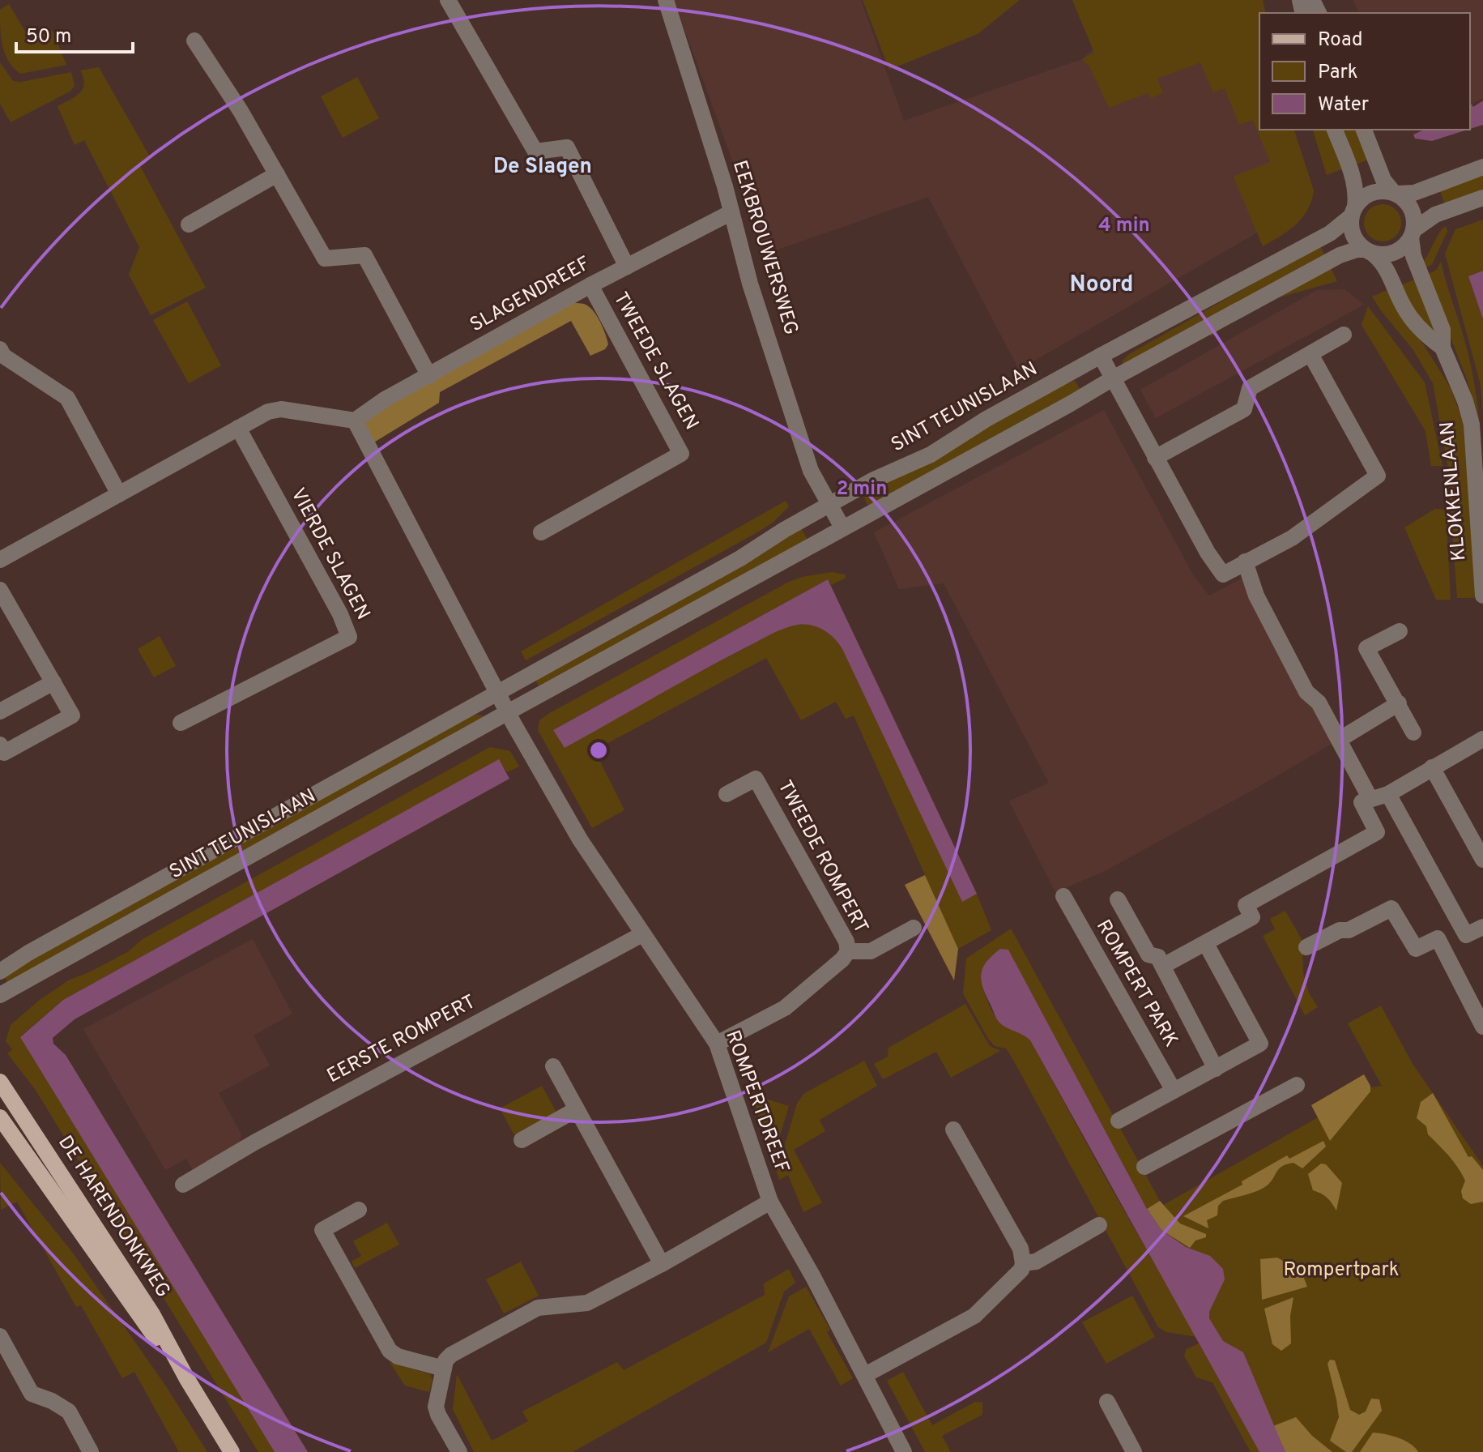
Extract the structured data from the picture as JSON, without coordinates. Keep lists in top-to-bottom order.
{
  "streets": {
    "main road": ["DE HARENDONKWEG"],
    "street": [
      "EEKBROUWERSWEG",
      "SLAGENDREEF",
      "TWEEDE SLAGEN",
      "SINT TEUNISLAAN",
      "KLOKKENLAAN",
      "VIERDE SLAGEN",
      "TWEEDE ROMPERT",
      "ROMPERT PARK",
      "EERSTE ROMPERT",
      "ROMPERTDREEF"
    ]
  },
  "crossings": [
    ["EEKBROUWERSWEG", "SLAGENDREEF"],
    ["EEKBROUWERSWEG", "SINT TEUNISLAAN"],
    ["SLAGENDREEF", "TWEEDE SLAGEN"],
    ["SINT TEUNISLAAN", "KLOKKENLAAN"],
    ["SINT TEUNISLAAN", "ROMPERTDREEF"],
    ["TWEEDE ROMPERT", "ROMPERTDREEF"],
    ["EERSTE ROMPERT", "ROMPERTDREEF"]
  ],
  "districts": ["De Slagen", "Noord"],
  "parks": ["Rompertpark"],
  "legend": ["Road", "Park", "Water"],
  "scale_bar": "50 m",
  "rings": ["4 min", "2 min"]
}
